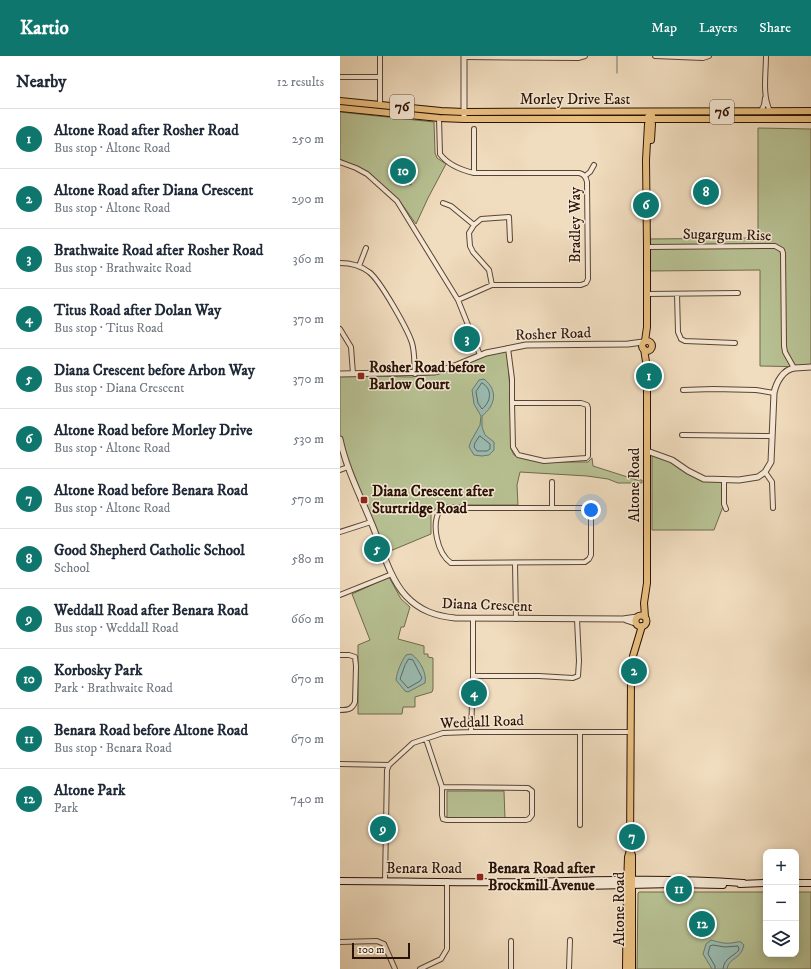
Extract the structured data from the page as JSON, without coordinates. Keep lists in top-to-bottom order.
{
  "streets": {
    "main road": [
      "Morley Drive East",
      "76",
      "Altone Road",
      "Benara Road"
    ],
    "street": [
      "Bradley Way",
      "Sugargum Rise",
      "Rosher Road",
      "Diana Crescent",
      "Weddall Road"
    ]
  },
  "crossings": [
    ["Morley Drive East", "Bradley Way"],
    ["Morley Drive East", "Altone Road"],
    ["Sugargum Rise", "Altone Road"],
    ["Rosher Road", "Altone Road"],
    ["Altone Road", "Diana Crescent"],
    ["Altone Road", "Weddall Road"],
    ["Altone Road", "Benara Road"]
  ],
  "places": {
    "transit": ["Rosher Road before Barlow Court", "Diana Crescent after Sturtridge Road", "Benara Road after Brockmill Avenue"]
  },
  "scale_bar": "100 m",
  "page": {
    "header": "Kartio",
    "nav": ["Map", "Layers", "Share"],
    "heading": ["Nearby", "12 results"],
    "list": [
      {
        "mark": "1",
        "name": "Altone Road after Rosher Road",
        "note": "Bus stop · Altone Road",
        "value": "250 m"
      },
      {
        "mark": "2",
        "name": "Altone Road after Diana Crescent",
        "note": "Bus stop · Altone Road",
        "value": "290 m"
      },
      {
        "mark": "3",
        "name": "Brathwaite Road after Rosher Road",
        "note": "Bus stop · Brathwaite Road",
        "value": "360 m"
      },
      {
        "mark": "4",
        "name": "Titus Road after Dolan Way",
        "note": "Bus stop · Titus Road",
        "value": "370 m"
      },
      {
        "mark": "5",
        "name": "Diana Crescent before Arbon Way",
        "note": "Bus stop · Diana Crescent",
        "value": "370 m"
      },
      {
        "mark": "6",
        "name": "Altone Road before Morley Drive",
        "note": "Bus stop · Altone Road",
        "value": "530 m"
      },
      {
        "mark": "7",
        "name": "Altone Road before Benara Road",
        "note": "Bus stop · Altone Road",
        "value": "570 m"
      },
      {
        "mark": "8",
        "name": "Good Shepherd Catholic School",
        "note": "School",
        "value": "580 m"
      },
      {
        "mark": "9",
        "name": "Weddall Road after Benara Road",
        "note": "Bus stop · Weddall Road",
        "value": "660 m"
      },
      {
        "mark": "10",
        "name": "Korbosky Park",
        "note": "Park · Brathwaite Road",
        "value": "670 m"
      },
      {
        "mark": "11",
        "name": "Benara Road before Altone Road",
        "note": "Bus stop · Benara Road",
        "value": "670 m"
      },
      {
        "mark": "12",
        "name": "Altone Park",
        "note": "Park",
        "value": "740 m"
      }
    ],
    "pins": [
      "10",
      "8",
      "6",
      "3",
      "1",
      "5",
      "2",
      "4",
      "9",
      "7",
      "11",
      "12"
    ],
    "map_buttons": ["+", "−"],
    "scale": "100 m"
  }
}
